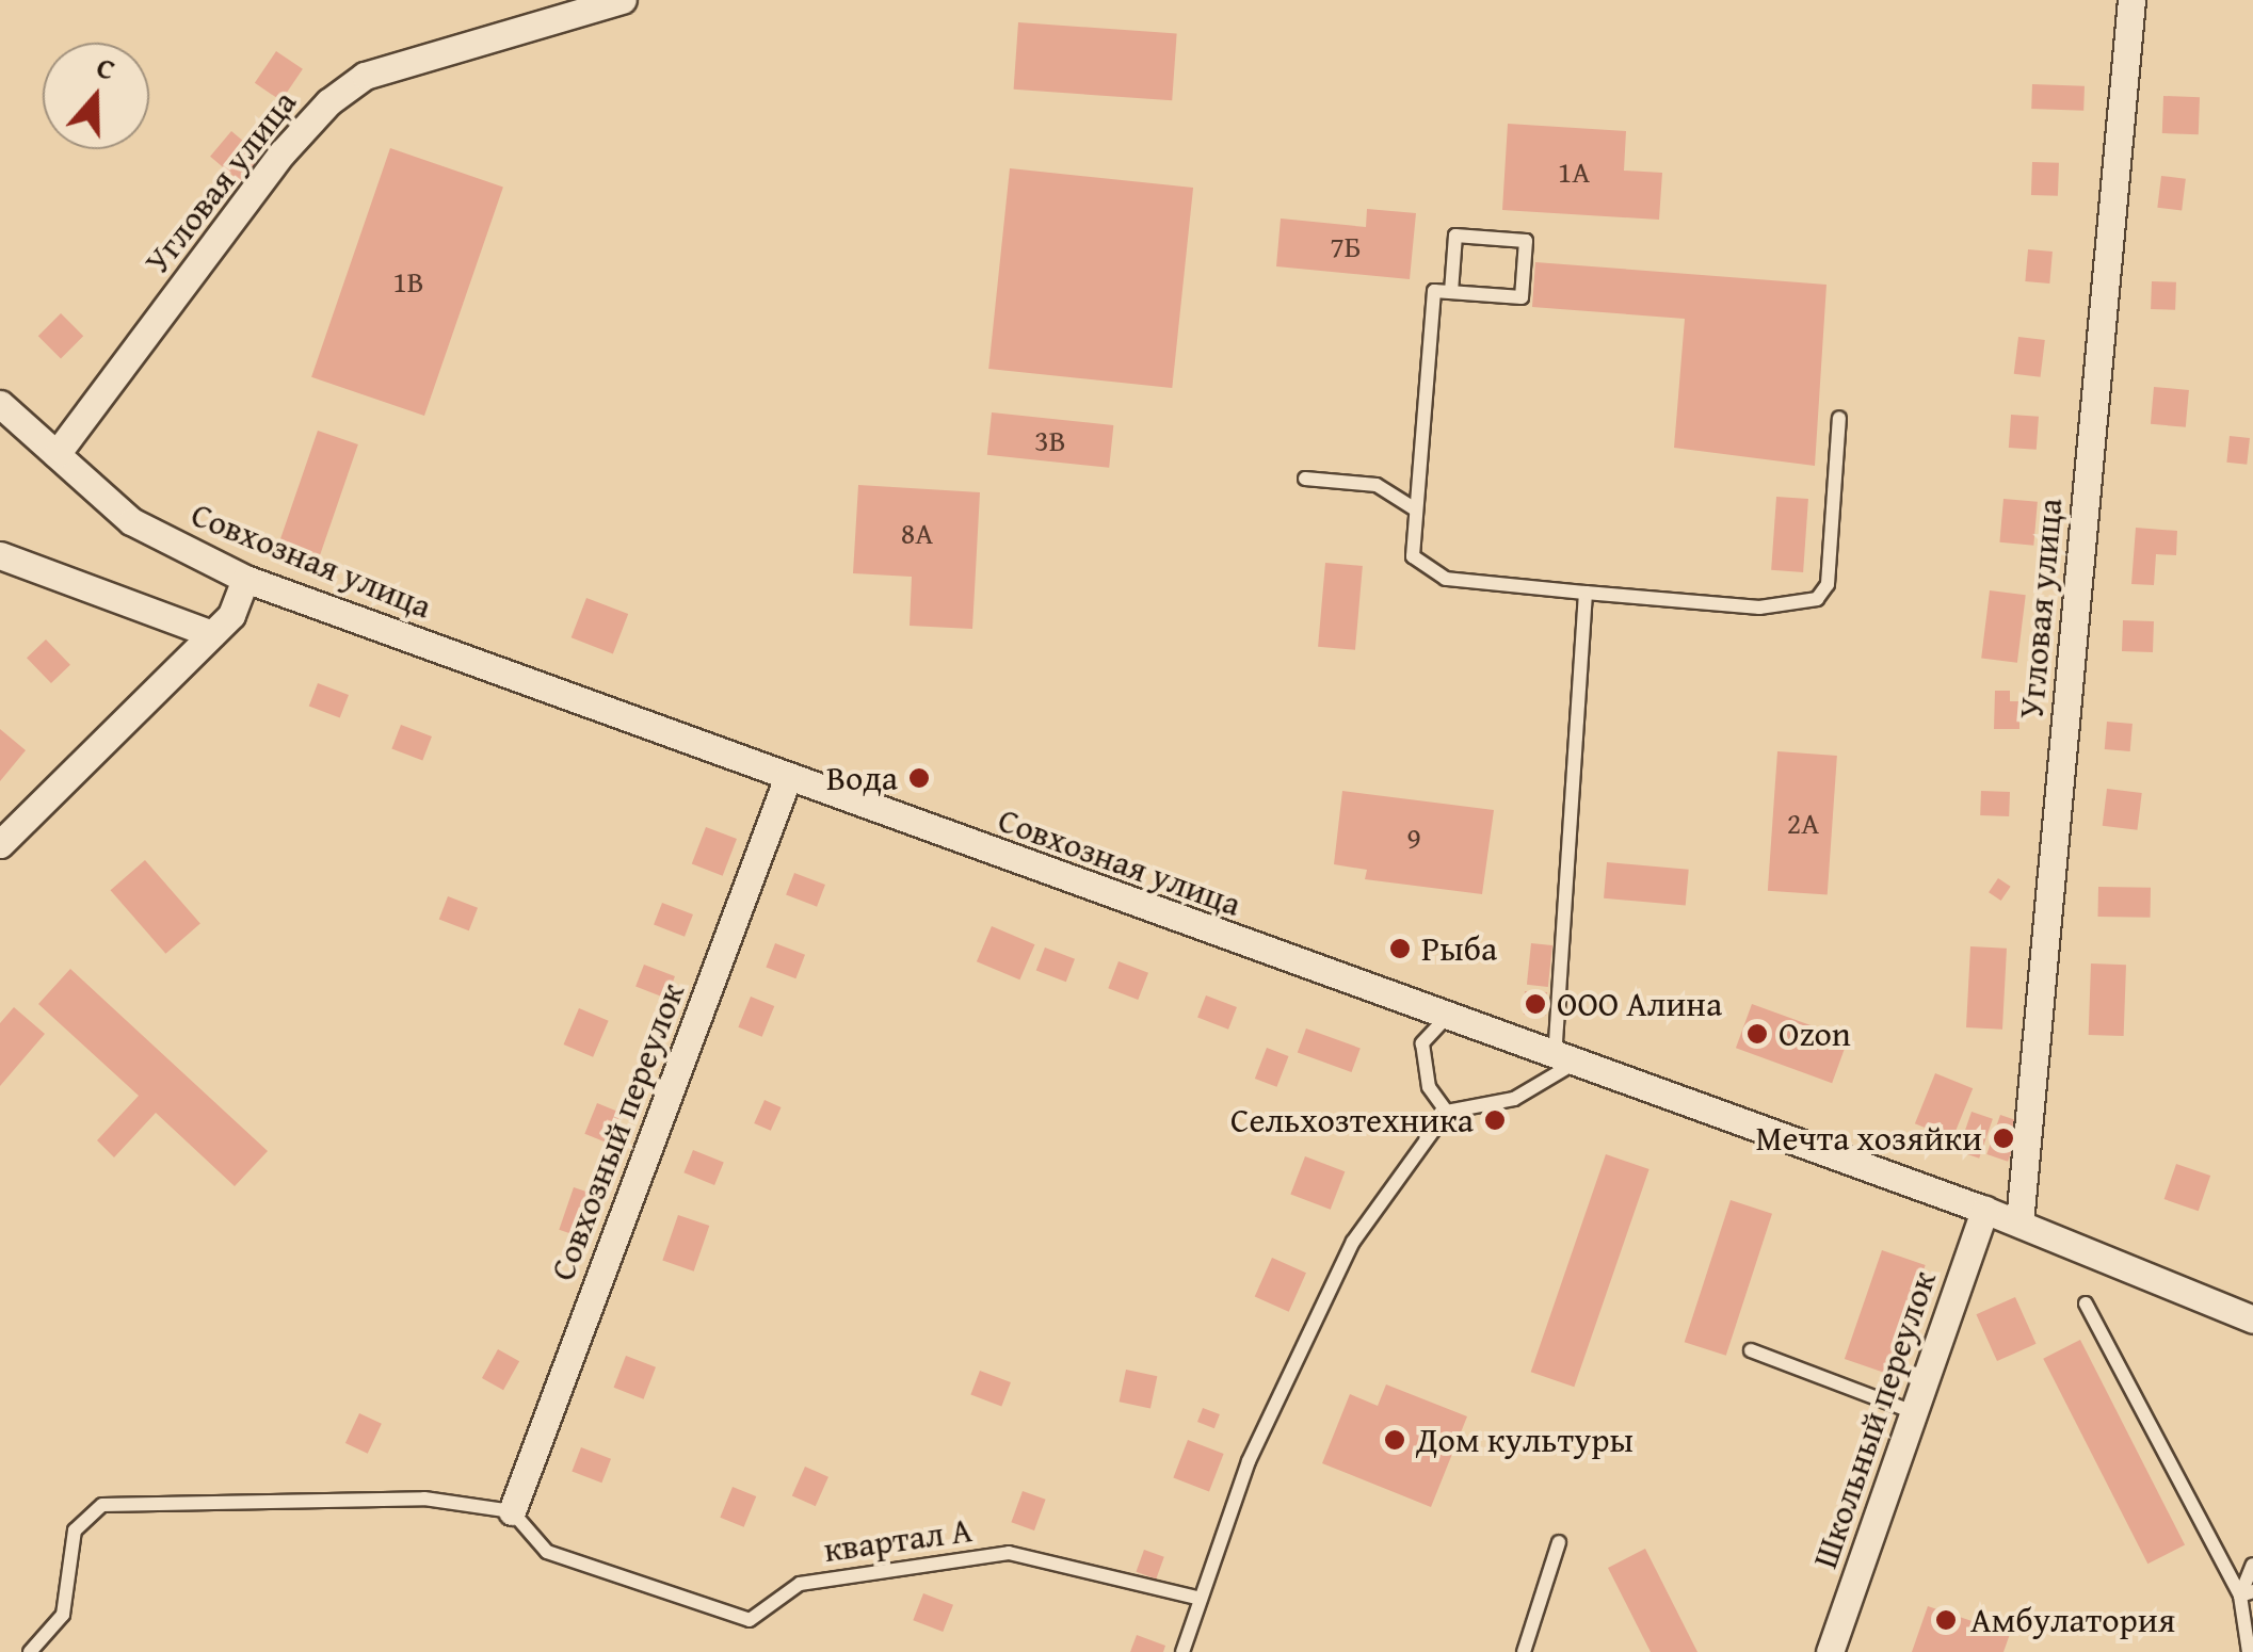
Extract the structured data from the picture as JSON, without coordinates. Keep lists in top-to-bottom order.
{
  "streets": {
    "street": [
      "Угловая улица",
      "Совхозная улица",
      "Совхозный переулок",
      "Школьный переулок"
    ],
    "lane": ["квартал А"]
  },
  "crossings": [
    ["Угловая улица", "Совхозная улица"],
    ["Совхозная улица", "Совхозный переулок"],
    ["Совхозная улица", "Школьный переулок"],
    ["Совхозный переулок", "квартал А"]
  ],
  "places": [
    "Вода",
    "Рыба",
    "ООО Алина",
    "Ozon",
    "Сельхозтехника",
    "Мечта хозяйки",
    "Дом культуры",
    "Амбулатория"
  ],
  "house_numbers": [
    "1А",
    "7Б",
    "1В",
    "3В",
    "8А",
    "2А",
    "9"
  ],
  "north": "top"
}
